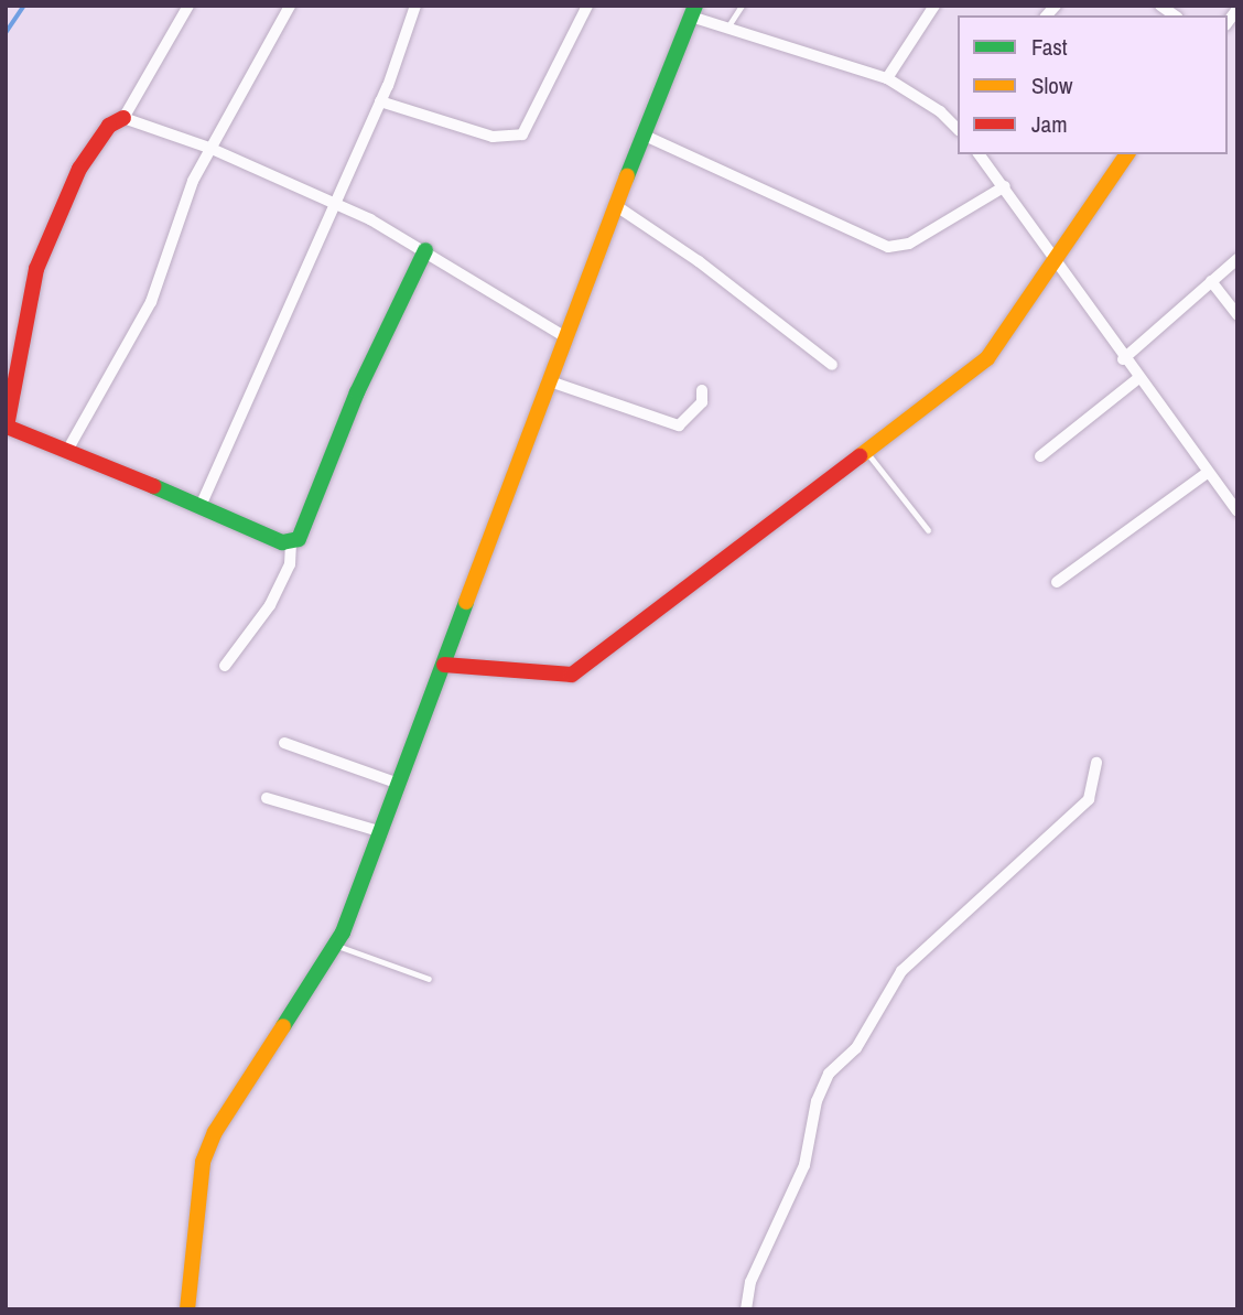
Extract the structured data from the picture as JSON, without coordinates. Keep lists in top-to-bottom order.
{
  "legend": ["Fast", "Slow", "Jam"]
}
